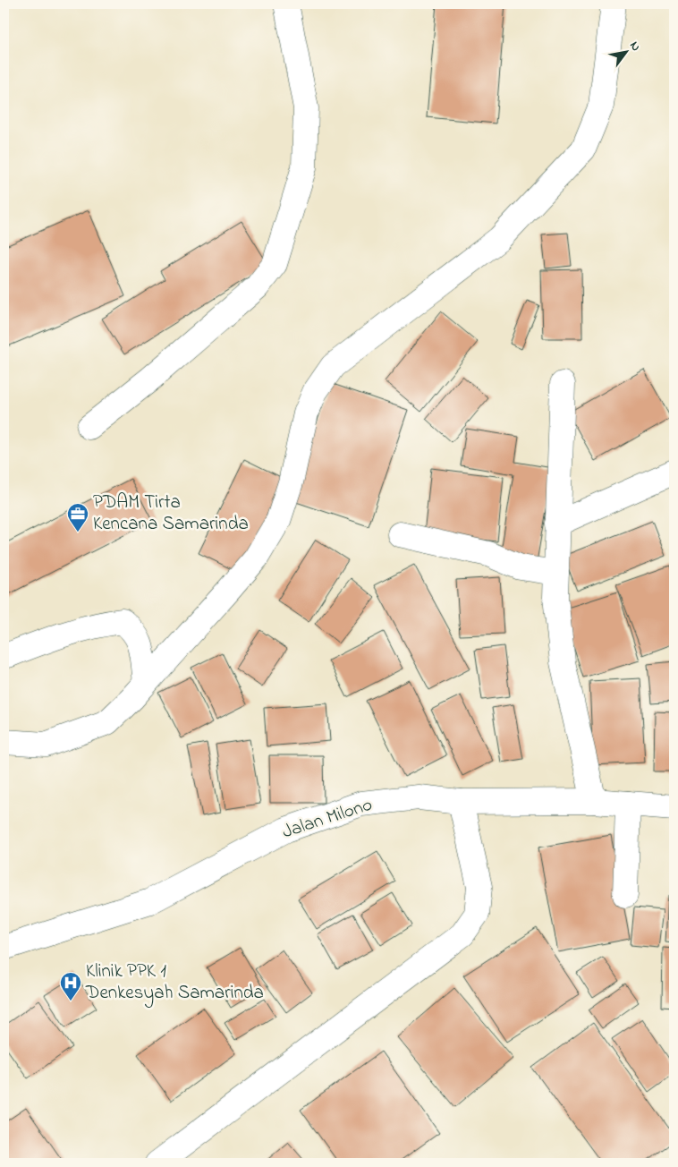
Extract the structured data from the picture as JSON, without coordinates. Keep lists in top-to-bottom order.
{
  "streets": {
    "street": ["Jalan Milono"]
  },
  "places": {
    "office": ["PDAM Tirta Kencana Samarinda"],
    "hospital": ["Klinik PPK 1 Denkesyah Samarinda"]
  },
  "north": "top right"
}
